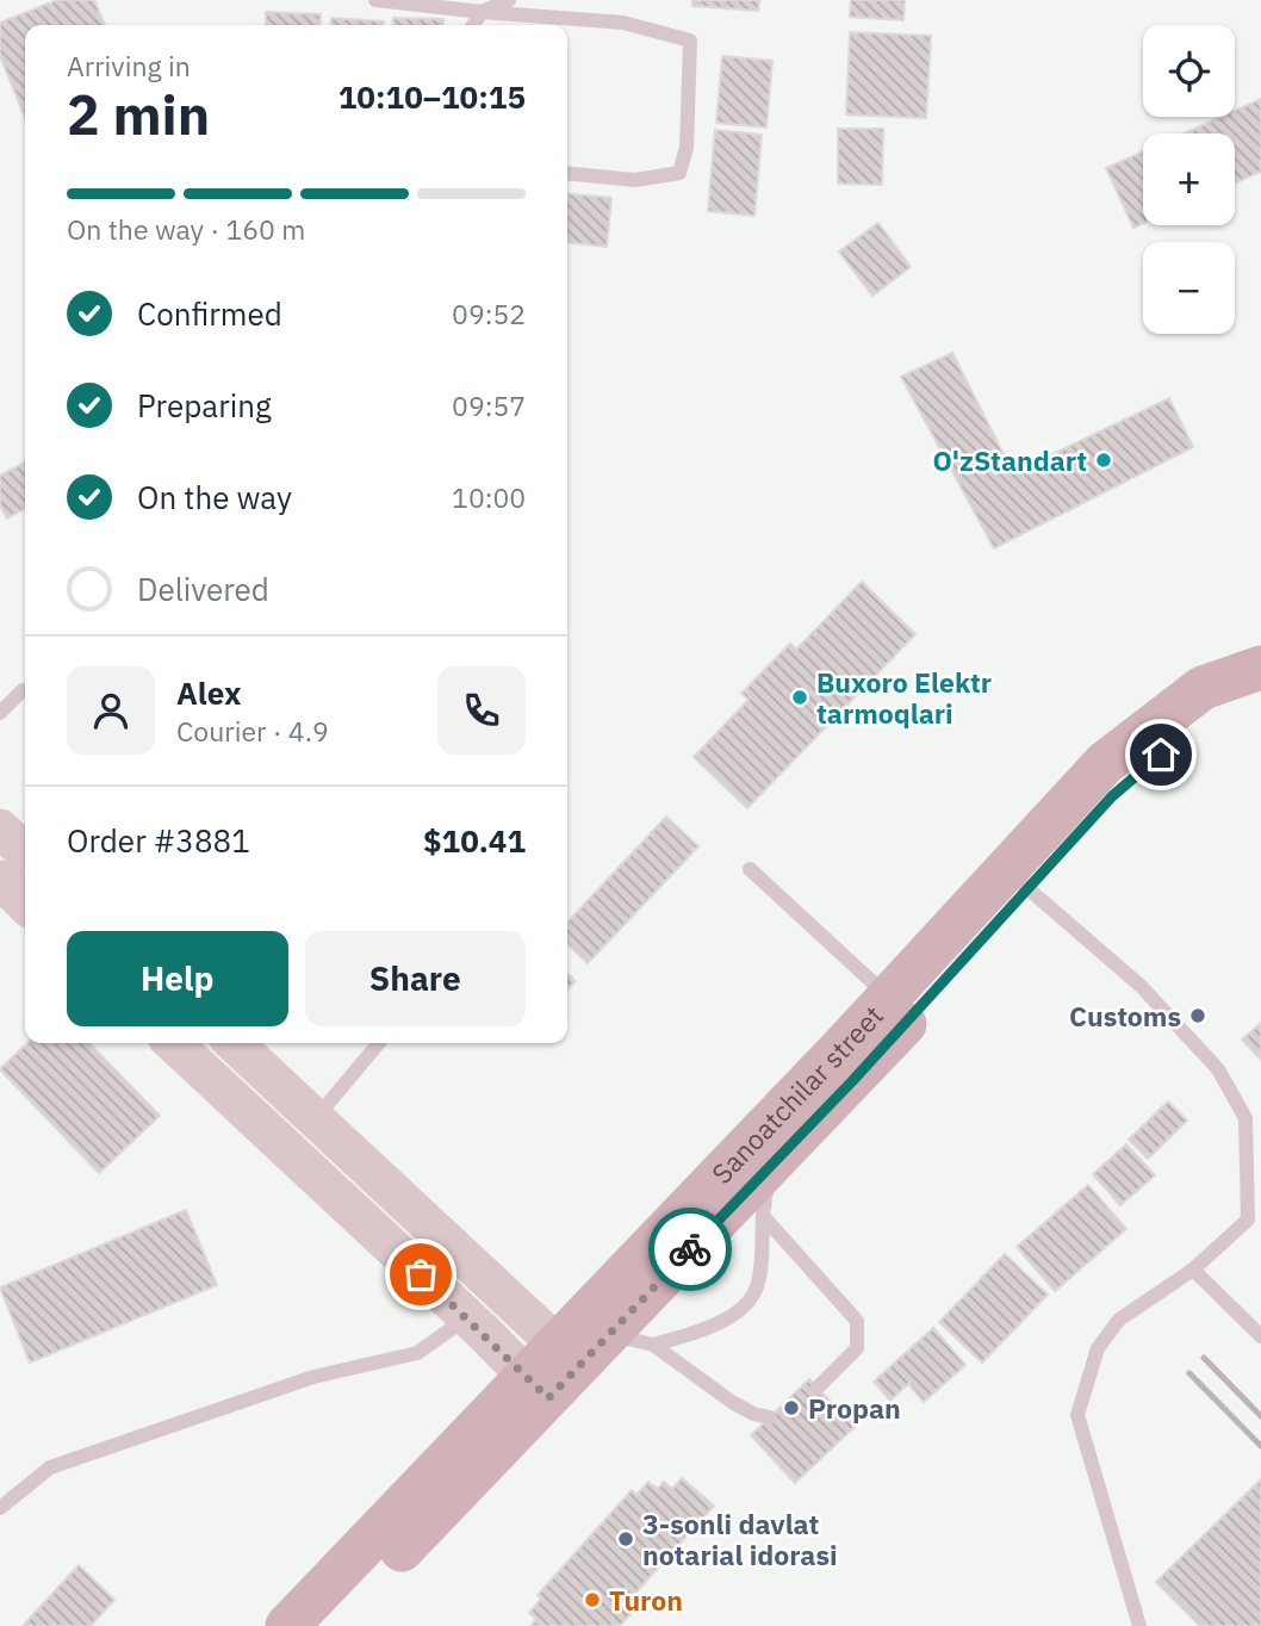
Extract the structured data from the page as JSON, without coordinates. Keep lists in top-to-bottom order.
{
  "streets": {
    "main road": ["Sanoatchilar street"]
  },
  "places": [
    "O'zStandart",
    "Buxoro Elektr tarmoqlari",
    "Customs",
    "Propan",
    "3-sonli davlat notarial idorasi",
    "Turon"
  ],
  "page": {
    "map_buttons": ["+", "−"],
    "heading": ["2 min", "Arriving in", "10:10–10:15"],
    "panel": [
      "Alex",
      "Courier · 4.9",
      "Order #3881",
      "$10.41"
    ],
    "bar": "On the way · 160 m",
    "list": [
      ["Confirmed", "09:52"],
      ["Preparing", "09:57"],
      ["On the way", "10:00"],
      "Delivered"
    ],
    "buttons": ["Help", "Share"]
  }
}
